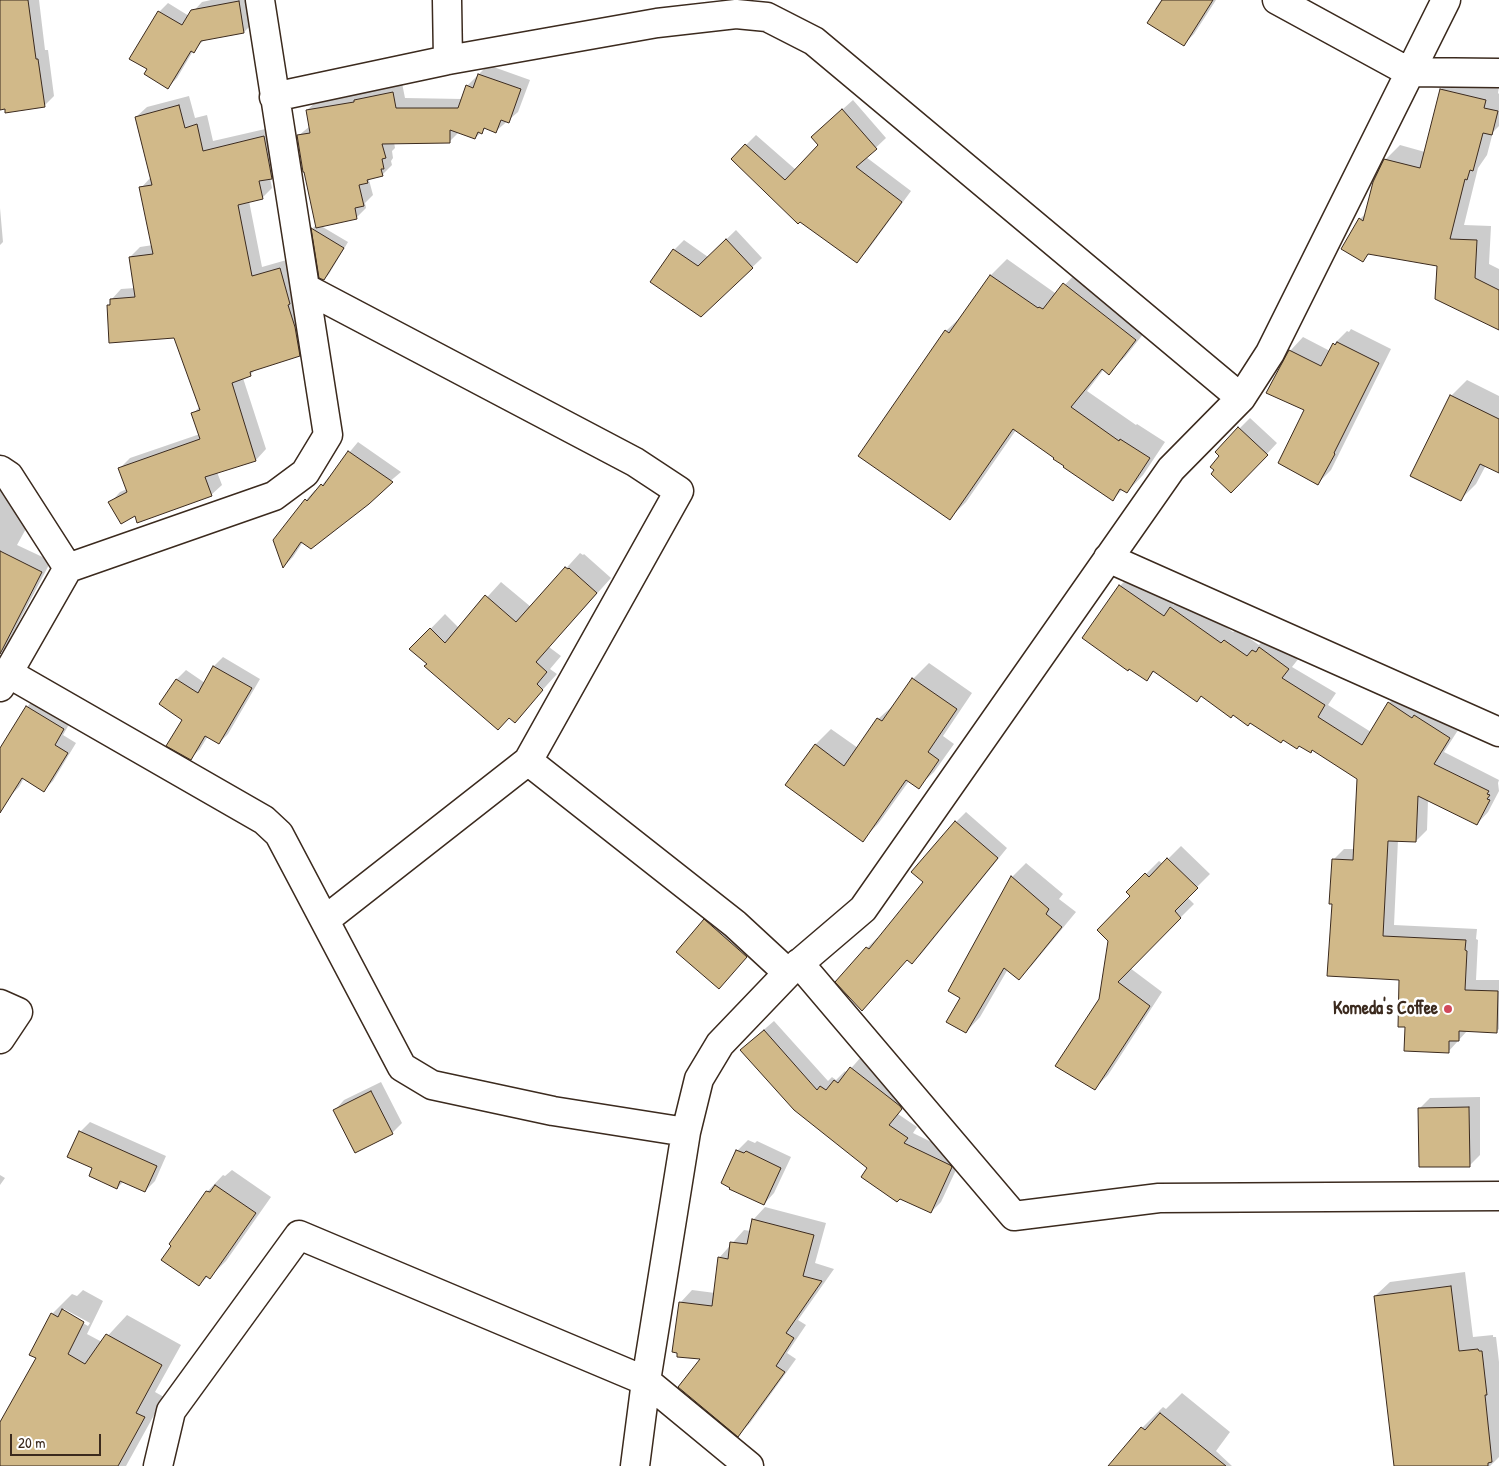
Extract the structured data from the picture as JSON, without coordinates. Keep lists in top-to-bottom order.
{
  "places": ["Komeda's Coffee"],
  "scale_bar": "20 m"
}
